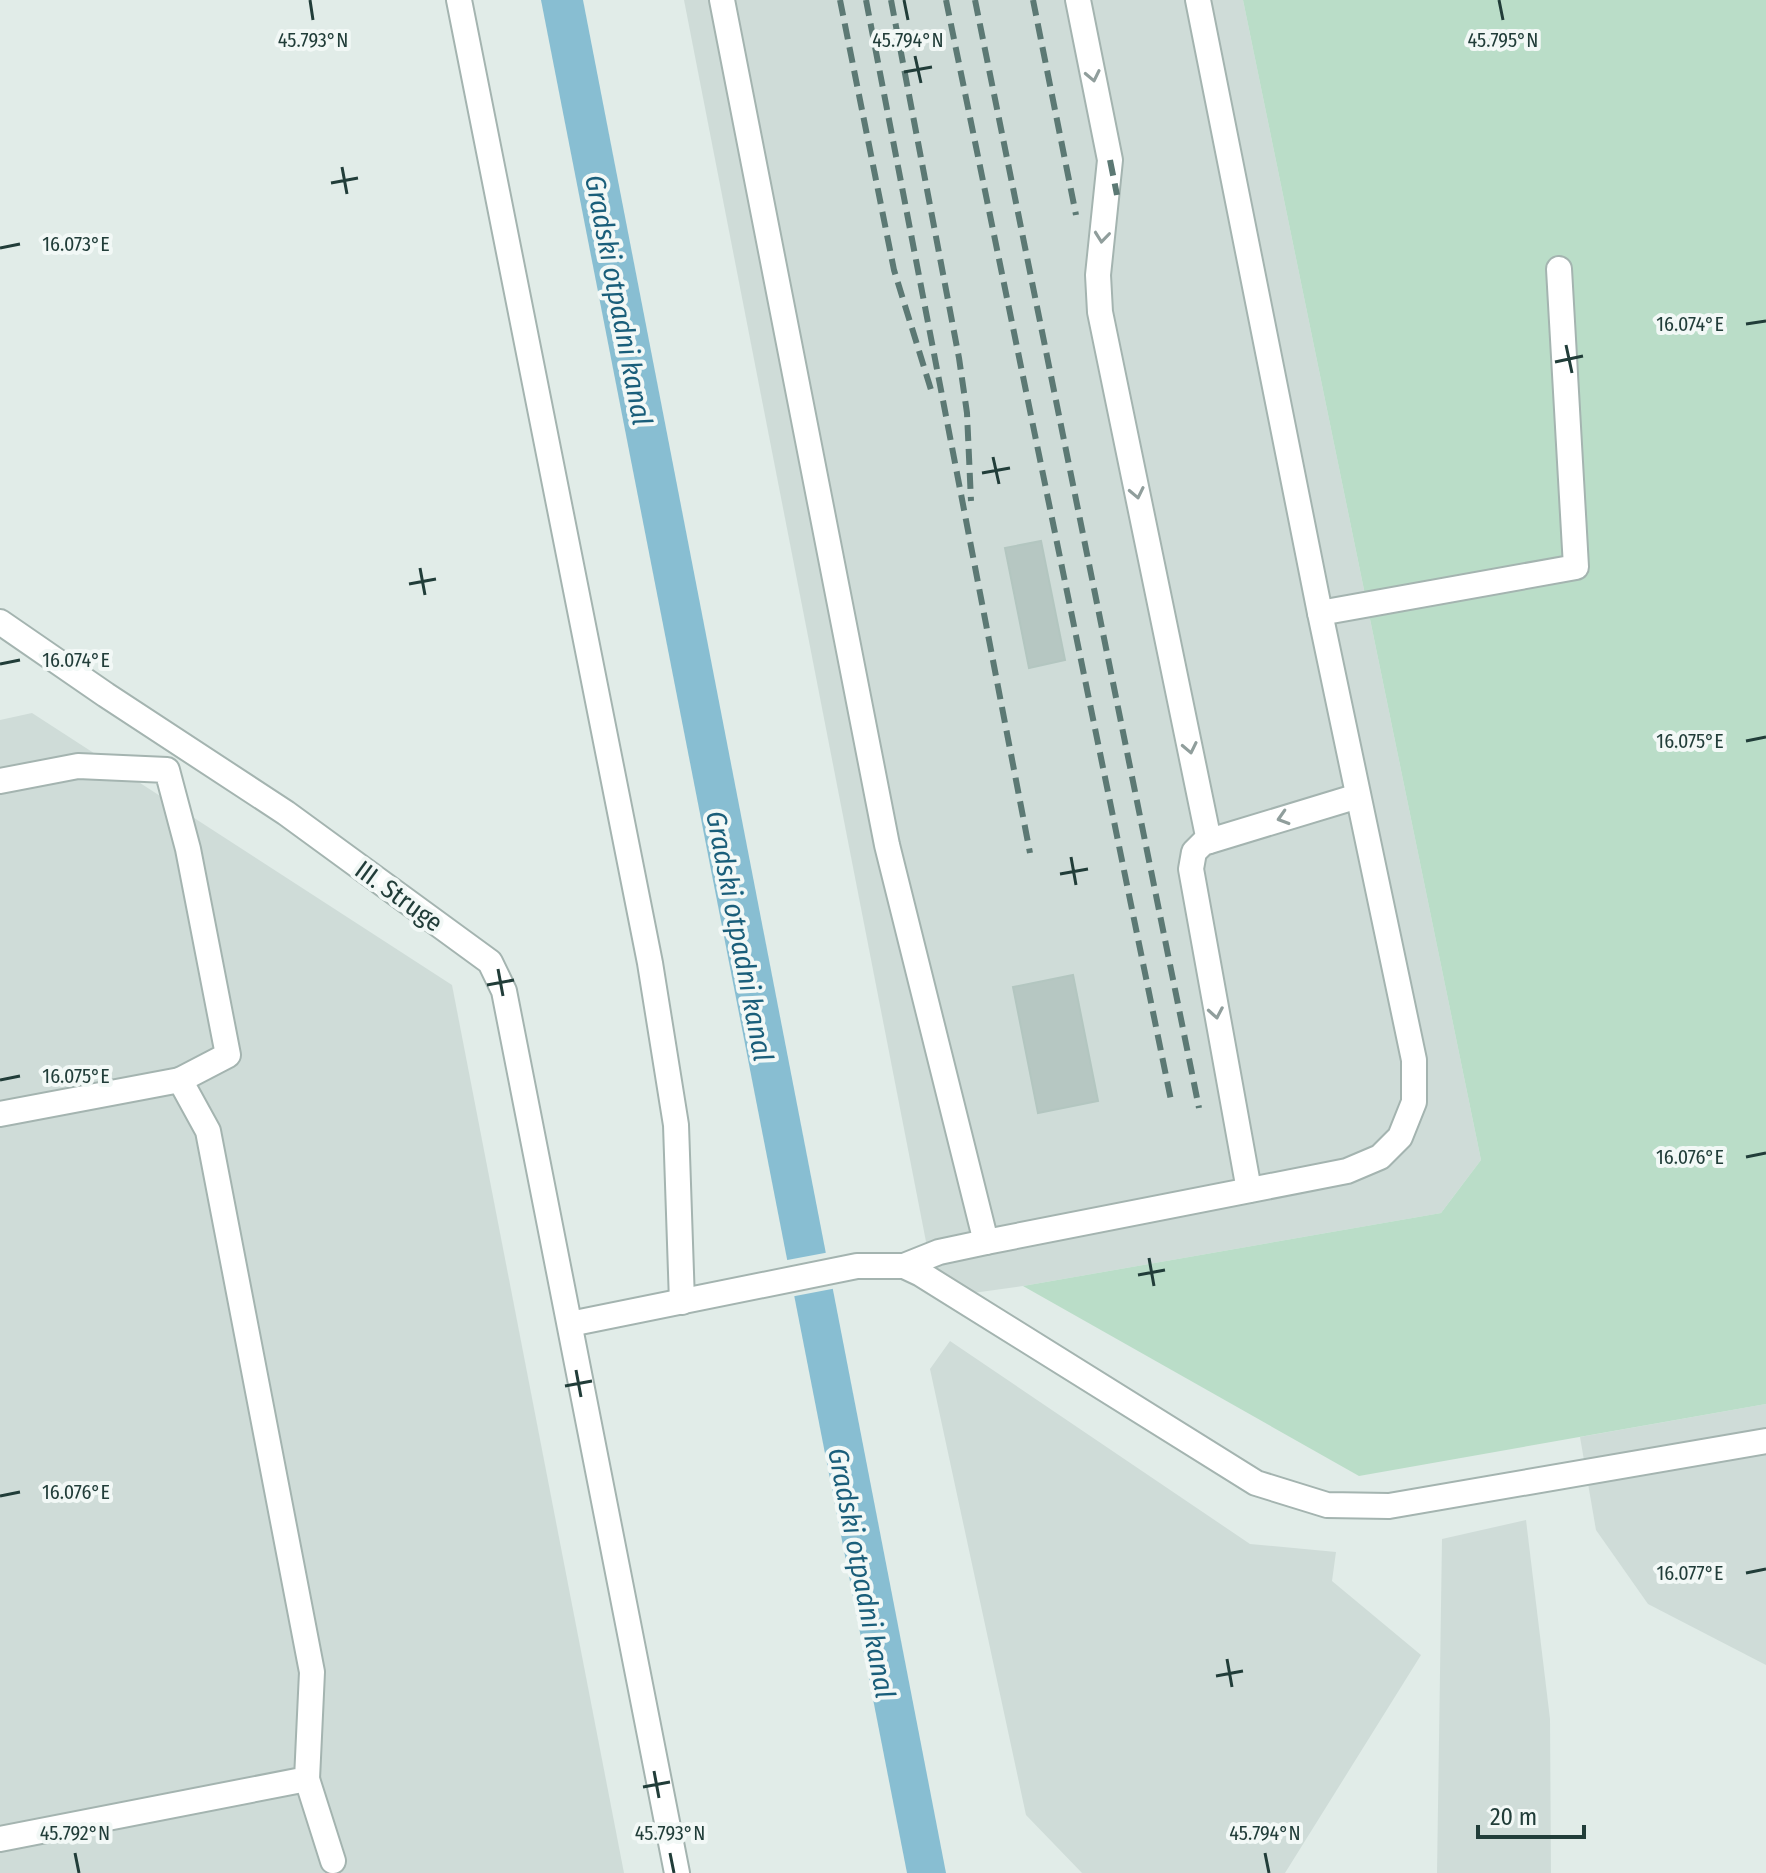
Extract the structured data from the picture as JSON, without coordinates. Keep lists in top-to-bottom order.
{
  "streets": {
    "street": ["III. Struge"]
  },
  "water": ["Gradski otpadni kanal"],
  "scale_bar": "20 m",
  "coordinates": [
    "45.793°N",
    "45.794°N",
    "45.795°N",
    "16.073°E",
    "16.074°E",
    "16.075°E",
    "16.076°E",
    "16.077°E",
    "45.792°N"
  ]
}
